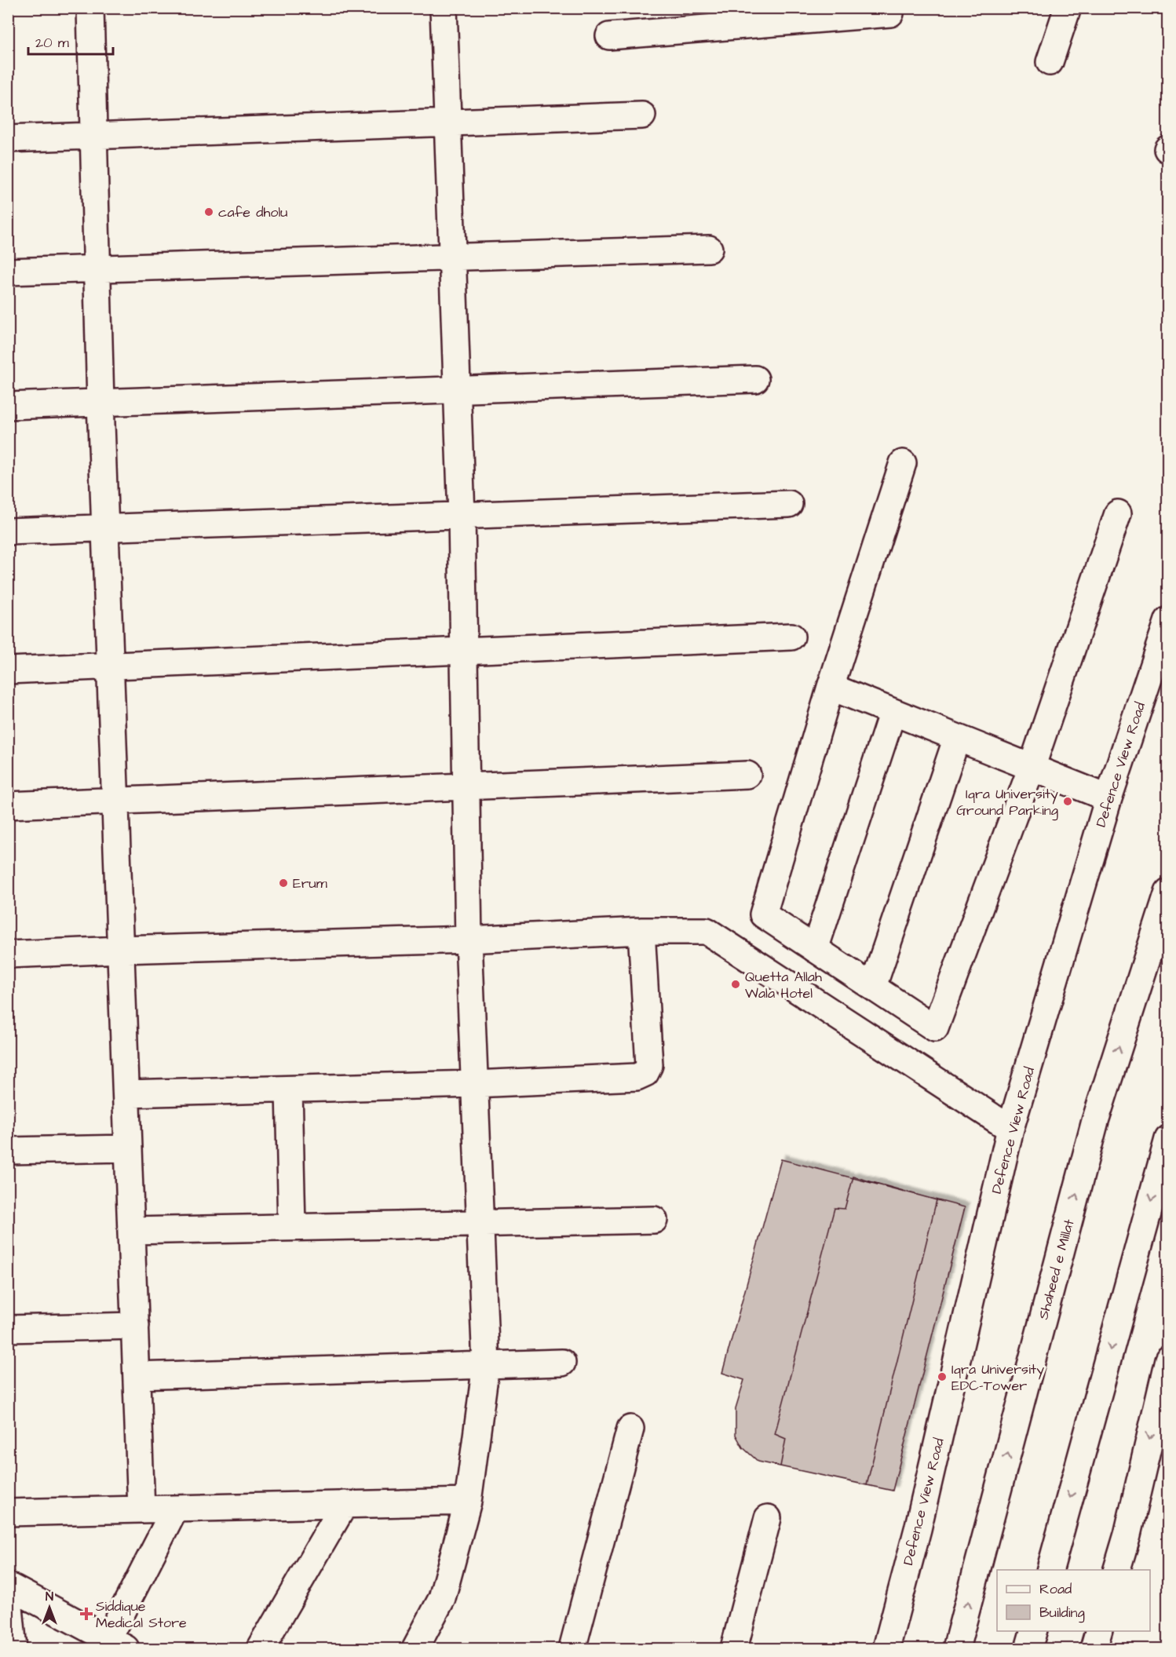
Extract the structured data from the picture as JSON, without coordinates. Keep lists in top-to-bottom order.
{
  "streets": {
    "street": ["Defence View Road", "Shaheed e Millat"]
  },
  "places": {
    "other": [
      "cafe dholu",
      "Iqra University Ground Parking",
      "Erum",
      "Quetta Allah Wala Hotel",
      "Iqra University EDC-Tower"
    ],
    "health": ["Siddique Medical Store"]
  },
  "legend": ["Road", "Building"],
  "scale_bar": "20 m",
  "north": "top"
}
